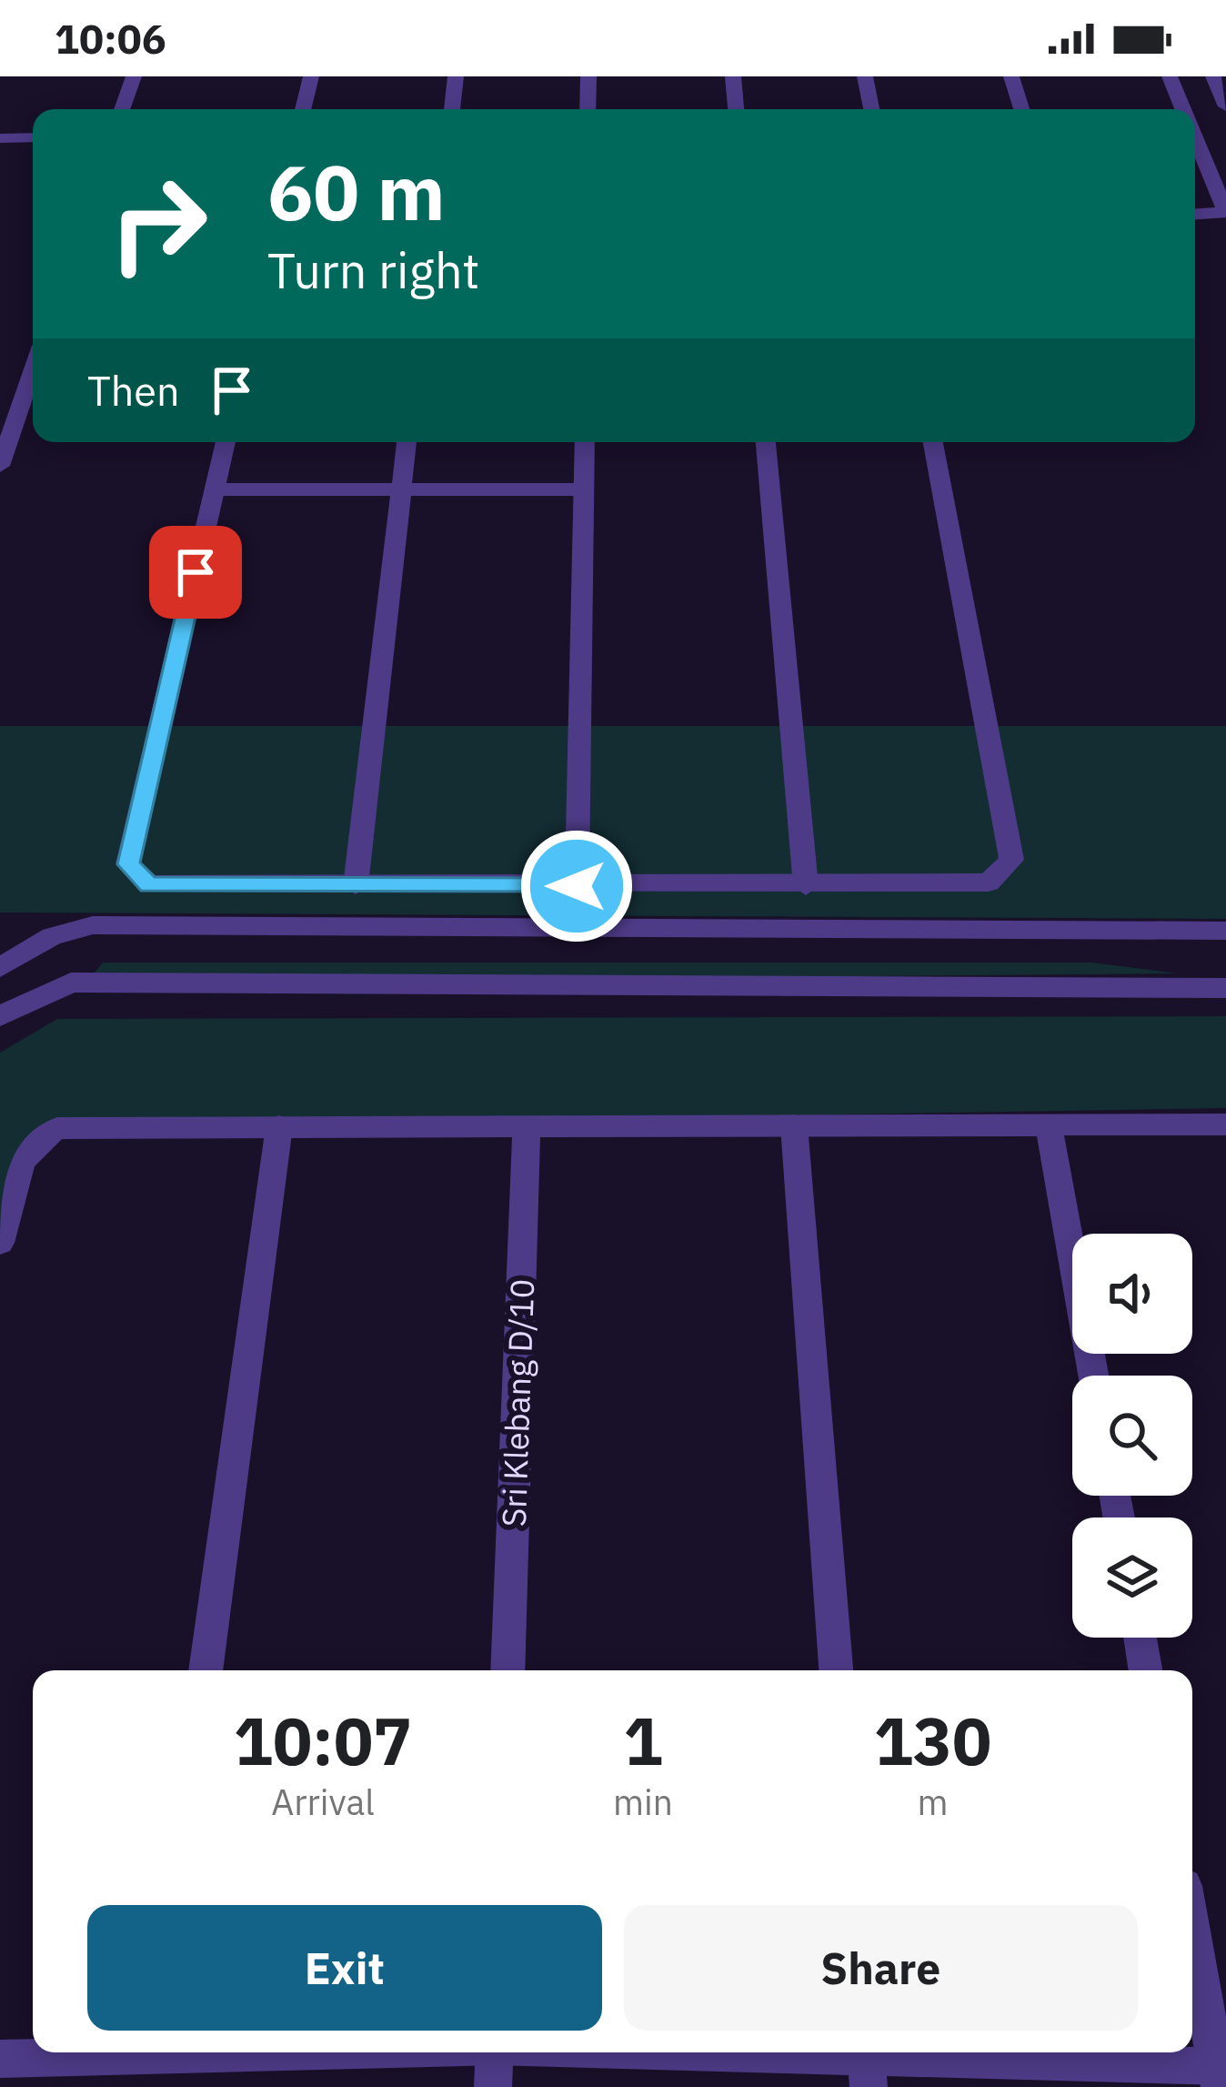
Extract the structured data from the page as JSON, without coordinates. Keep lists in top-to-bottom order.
{
  "streets": {
    "street": ["Sri Klebang D/10"]
  },
  "page": {
    "status": "10:06",
    "turn": ["60 m", "Turn right"],
    "then": "Then",
    "eta": [
      "10:07",
      "Arrival",
      "1",
      "min",
      "130",
      "m"
    ],
    "buttons": ["Exit", "Share"]
  }
}
